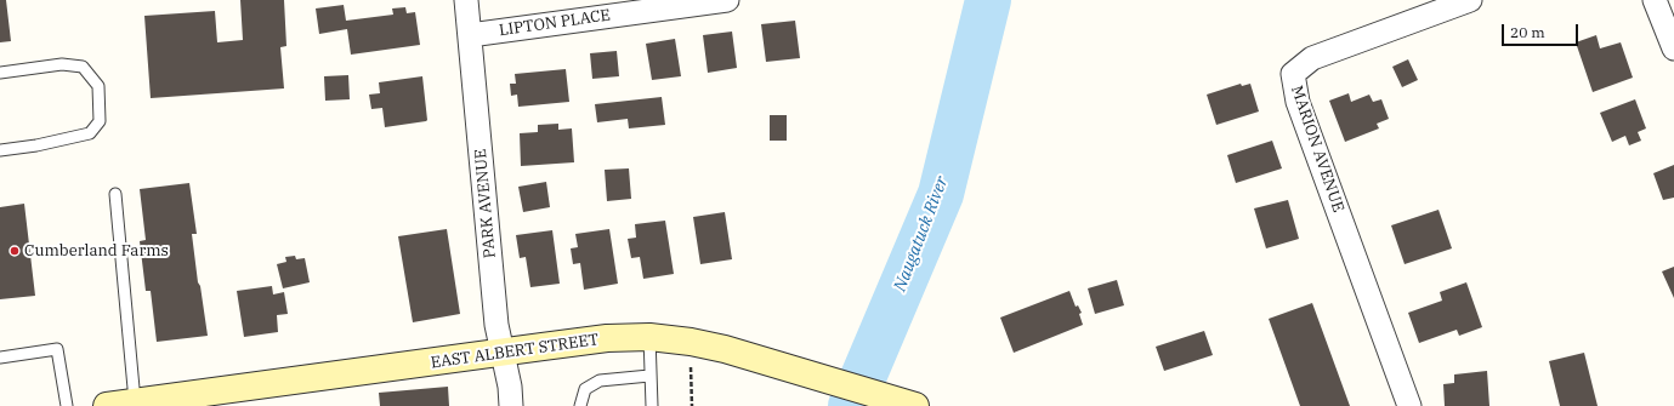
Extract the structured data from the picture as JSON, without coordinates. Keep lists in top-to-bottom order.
{
  "streets": {
    "main road": ["EAST ALBERT STREET"],
    "street": ["LIPTON PLACE", "MARION AVENUE", "PARK AVENUE"]
  },
  "crossings": [
    ["LIPTON PLACE", "PARK AVENUE"],
    ["PARK AVENUE", "EAST ALBERT STREET"]
  ],
  "water": ["Naugatuck River"],
  "places": ["Cumberland Farms"],
  "scale_bar": "20 m"
}
